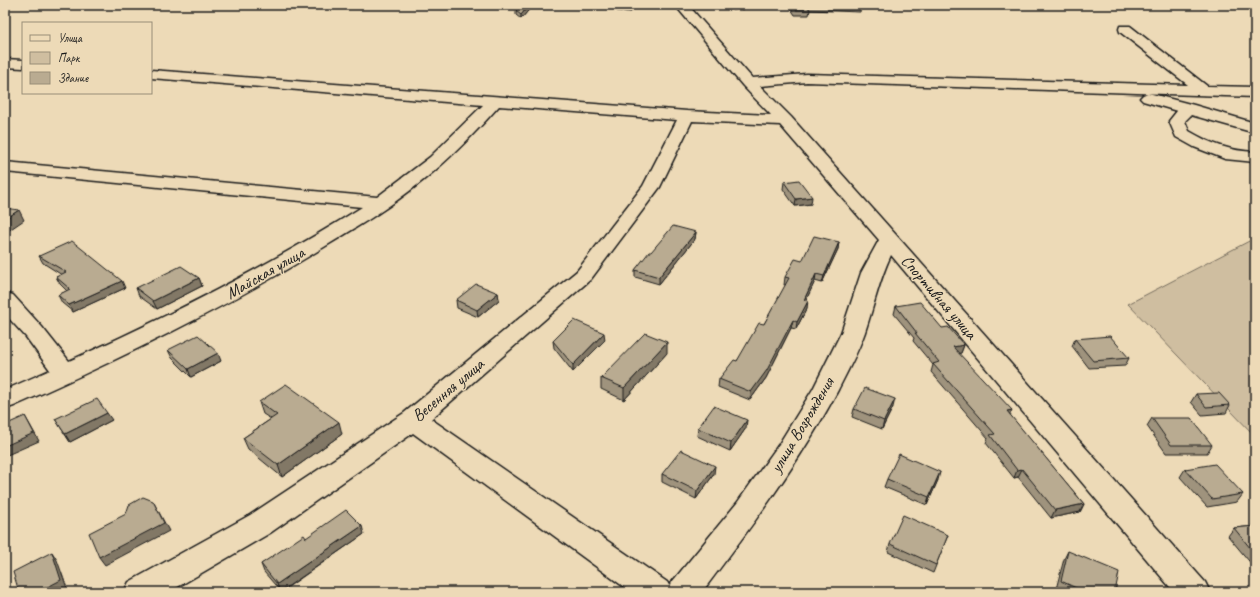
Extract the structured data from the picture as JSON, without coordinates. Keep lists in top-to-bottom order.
{
  "streets": {
    "street": [
      "Майская улица",
      "Спортивная улица",
      "Весенняя улица",
      "улица Возрождения"
    ]
  },
  "crossings": [
    ["Спортивная улица", "улица Возрождения"]
  ],
  "legend": ["Улица", "Парк", "Здание"]
}
